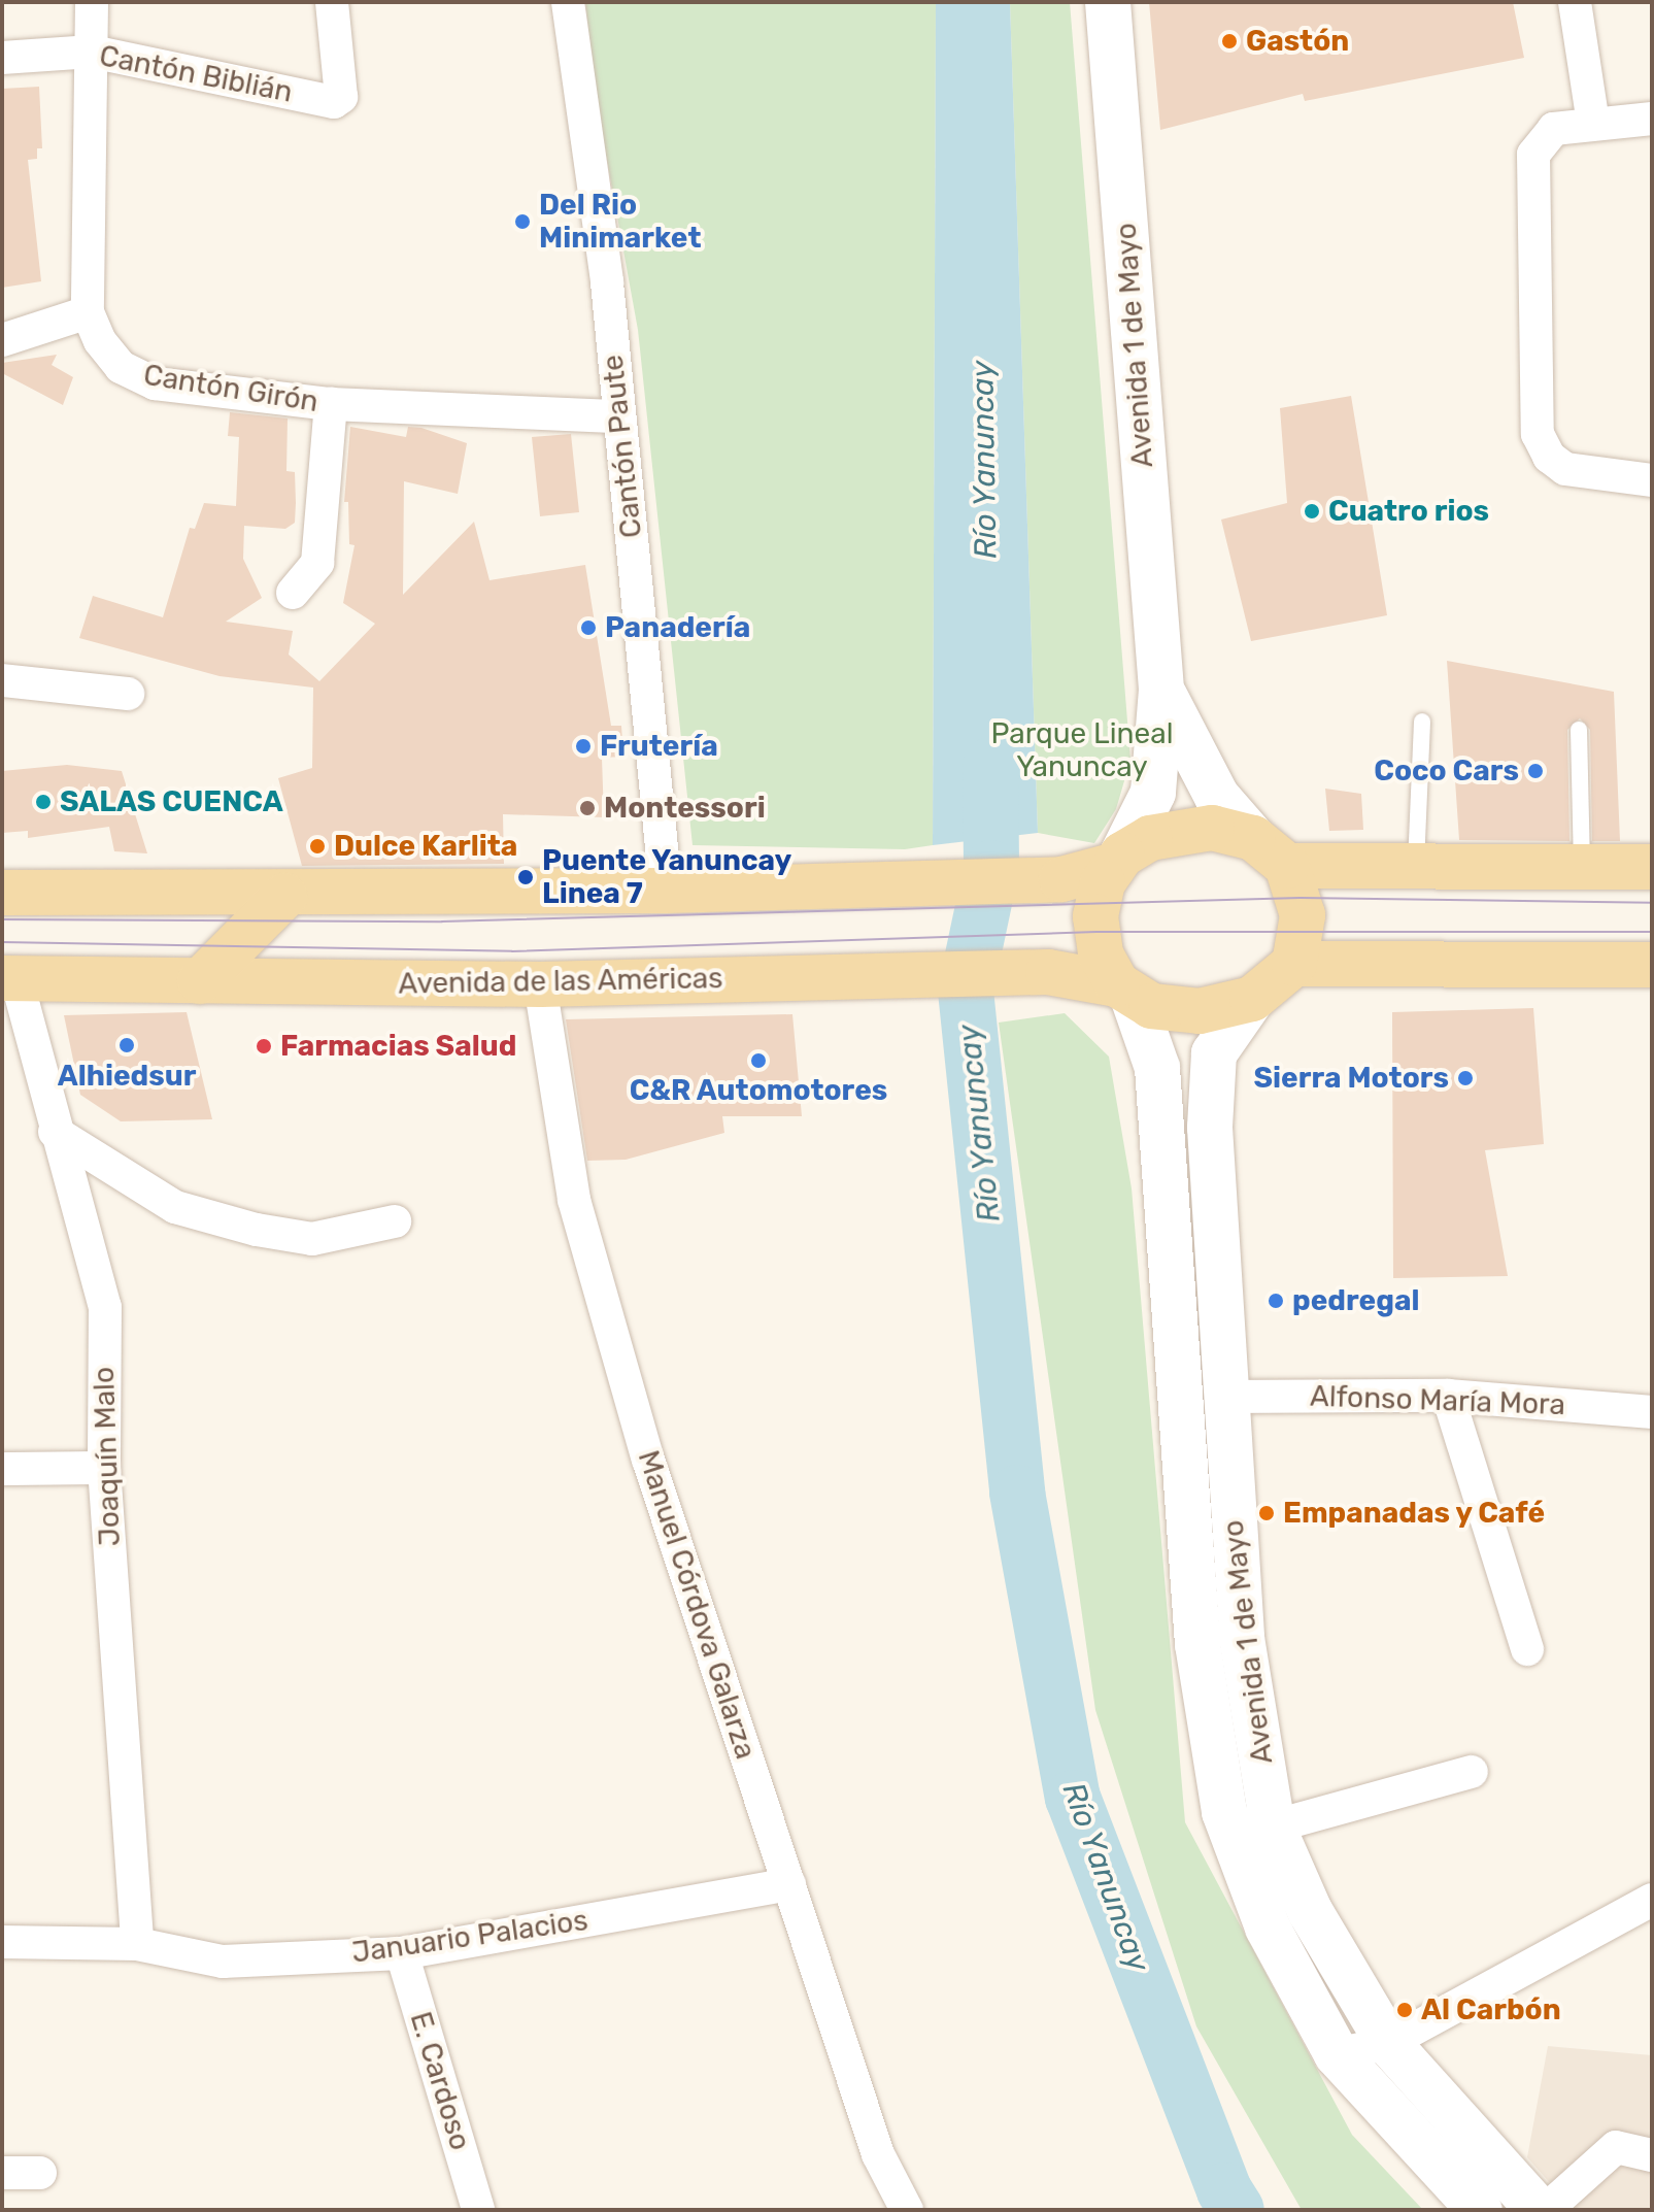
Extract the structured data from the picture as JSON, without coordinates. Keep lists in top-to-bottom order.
{
  "streets": {
    "main road": ["Avenida 1 de Mayo", "Avenida de las Américas"],
    "street": [
      "Cantón Biblián",
      "Cantón Girón",
      "Cantón Paute",
      "Alfonso María Mora",
      "Joaquín Malo",
      "Manuel Córdova Galarza",
      "Januario Palacios",
      "E. Cardoso"
    ]
  },
  "crossings": [
    ["Cantón Biblián", "Cantón Girón"],
    ["Avenida 1 de Mayo", "Avenida de las Américas"],
    ["Avenida 1 de Mayo", "Alfonso María Mora"],
    ["Cantón Girón", "Cantón Paute"],
    ["Avenida de las Américas", "Joaquín Malo"],
    ["Avenida de las Américas", "Manuel Córdova Galarza"],
    ["Joaquín Malo", "Januario Palacios"],
    ["Manuel Córdova Galarza", "Januario Palacios"],
    ["Januario Palacios", "E. Cardoso"]
  ],
  "water": ["Río Yanuncay"],
  "parks": ["Parque Lineal Yanuncay"],
  "places": [
    "Gastón",
    "Del Rio Minimarket",
    "Cuatro rios",
    "Panadería",
    "Frutería",
    "Coco Cars",
    "SALAS CUENCA",
    "Montessori",
    "Dulce Karlita",
    "Puente Yanuncay Linea 7",
    "Alhiedsur",
    "Farmacias Salud",
    "C&R Automotores",
    "Sierra Motors",
    "pedregal",
    "Empanadas y Café",
    "Al Carbón"
  ]
}
